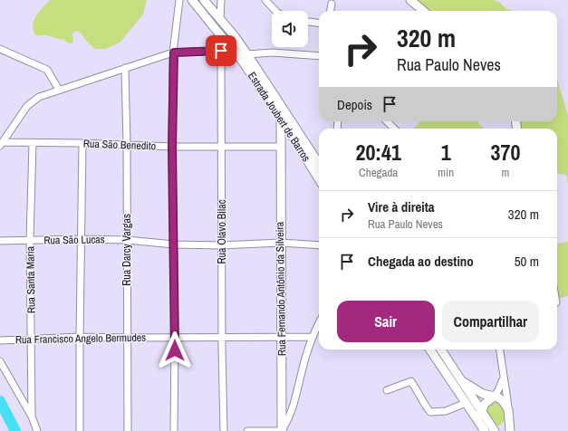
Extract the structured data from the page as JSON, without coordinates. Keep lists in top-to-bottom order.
{
  "streets": {
    "main road": ["Estrada Joubert de Barros", "Rua Fernando Antônio da Silveira"],
    "street": [
      "Rua São Benedito",
      "Rua Olavo Bilac",
      "Rua São Lucas",
      "Rua Darcy Vargas",
      "Rua Santa Maria",
      "Rua Francisco Angelo Bermudes"
    ]
  },
  "crossings": [
    ["Estrada Joubert de Barros", "Rua Olavo Bilac"],
    ["Estrada Joubert de Barros", "Rua Fernando Antônio da Silveira"],
    ["Rua São Benedito", "Rua Olavo Bilac"],
    ["Rua São Benedito", "Rua Darcy Vargas"],
    ["Rua São Benedito", "Rua Santa Maria"],
    ["Rua São Benedito", "Rua Fernando Antônio da Silveira"],
    ["Rua Olavo Bilac", "Rua São Lucas"],
    ["Rua Olavo Bilac", "Rua Francisco Angelo Bermudes"],
    ["Rua São Lucas", "Rua Darcy Vargas"],
    ["Rua São Lucas", "Rua Santa Maria"],
    ["Rua São Lucas", "Rua Fernando Antônio da Silveira"],
    ["Rua Darcy Vargas", "Rua Francisco Angelo Bermudes"],
    ["Rua Santa Maria", "Rua Francisco Angelo Bermudes"],
    ["Rua Fernando Antônio da Silveira", "Rua Francisco Angelo Bermudes"]
  ],
  "page": {
    "turn": ["320 m", "Rua Paulo Neves"],
    "then": "Depois",
    "eta": [
      "20:41",
      "Chegada",
      "1",
      "min",
      "370",
      "m"
    ],
    "list": [
      {
        "name": "Vire à direita",
        "note": "Rua Paulo Neves",
        "value": "320 m"
      },
      {
        "name": "Chegada ao destino",
        "value": "50 m"
      }
    ],
    "buttons": ["Sair", "Compartilhar"]
  }
}
